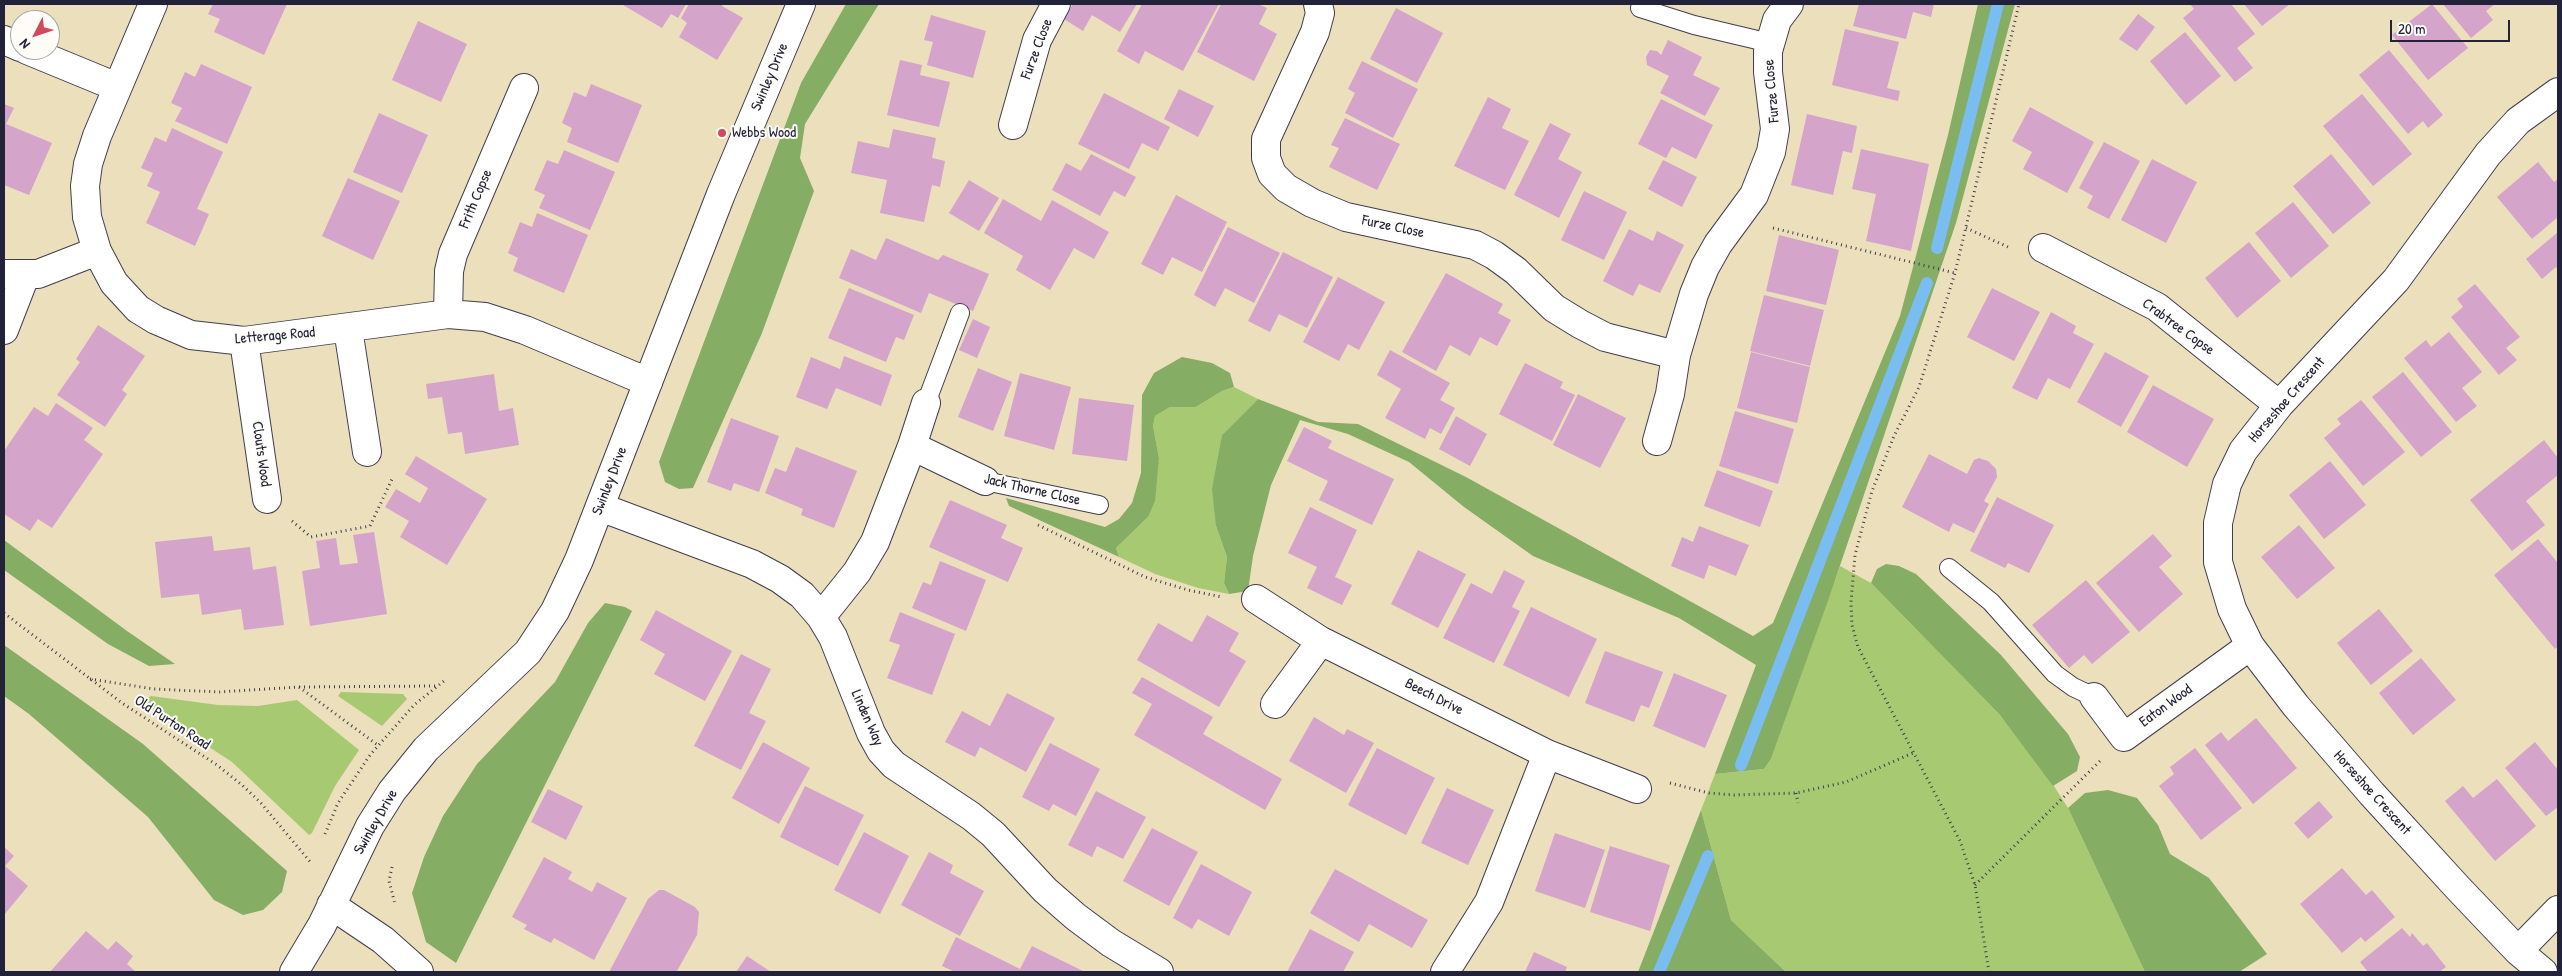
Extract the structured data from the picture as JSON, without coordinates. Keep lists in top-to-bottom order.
{
  "streets": {
    "street": [
      "Furze Close",
      "Swinley Drive",
      "Frith Copse",
      "Crabtree Copse",
      "Letterage Road",
      "Horseshoe Crescent",
      "Clouts Wood",
      "Jack Thorne Close",
      "Beech Drive",
      "Eaton Wood",
      "Linden Way"
    ],
    "path": ["Old Purton Road"]
  },
  "crossings": [
    ["Swinley Drive", "Letterage Road"],
    ["Swinley Drive", "Linden Way"],
    ["Frith Copse", "Letterage Road"],
    ["Crabtree Copse", "Horseshoe Crescent"],
    ["Letterage Road", "Clouts Wood"],
    ["Horseshoe Crescent", "Eaton Wood"]
  ],
  "places": ["Webbs Wood"],
  "scale_bar": "20 m",
  "north": "bottom left"
}
